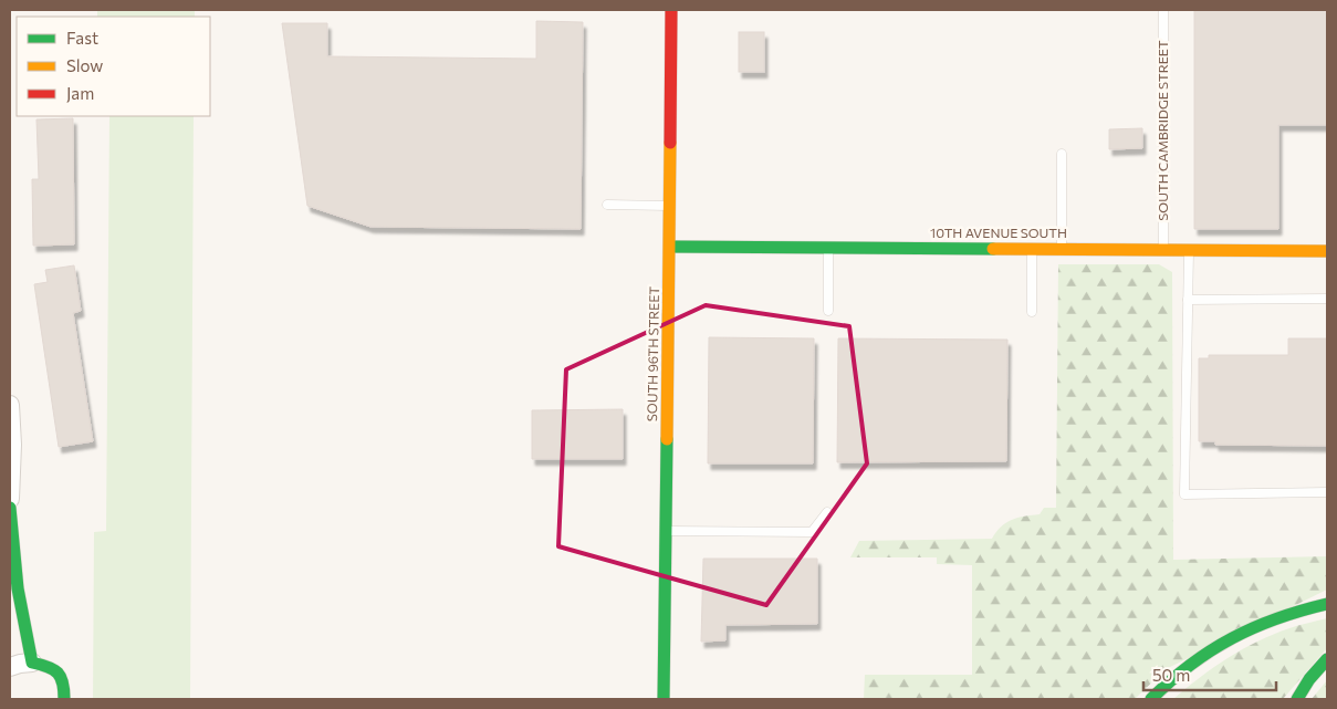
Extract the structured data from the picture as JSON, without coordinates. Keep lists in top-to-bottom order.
{
  "streets": {
    "main road": ["10TH AVENUE SOUTH", "SOUTH 96TH STREET"],
    "lane": ["SOUTH CAMBRIDGE STREET"]
  },
  "crossings": [
    ["SOUTH CAMBRIDGE STREET", "10TH AVENUE SOUTH"],
    ["10TH AVENUE SOUTH", "SOUTH 96TH STREET"]
  ],
  "legend": ["Fast", "Slow", "Jam"],
  "scale_bar": "50 m"
}
